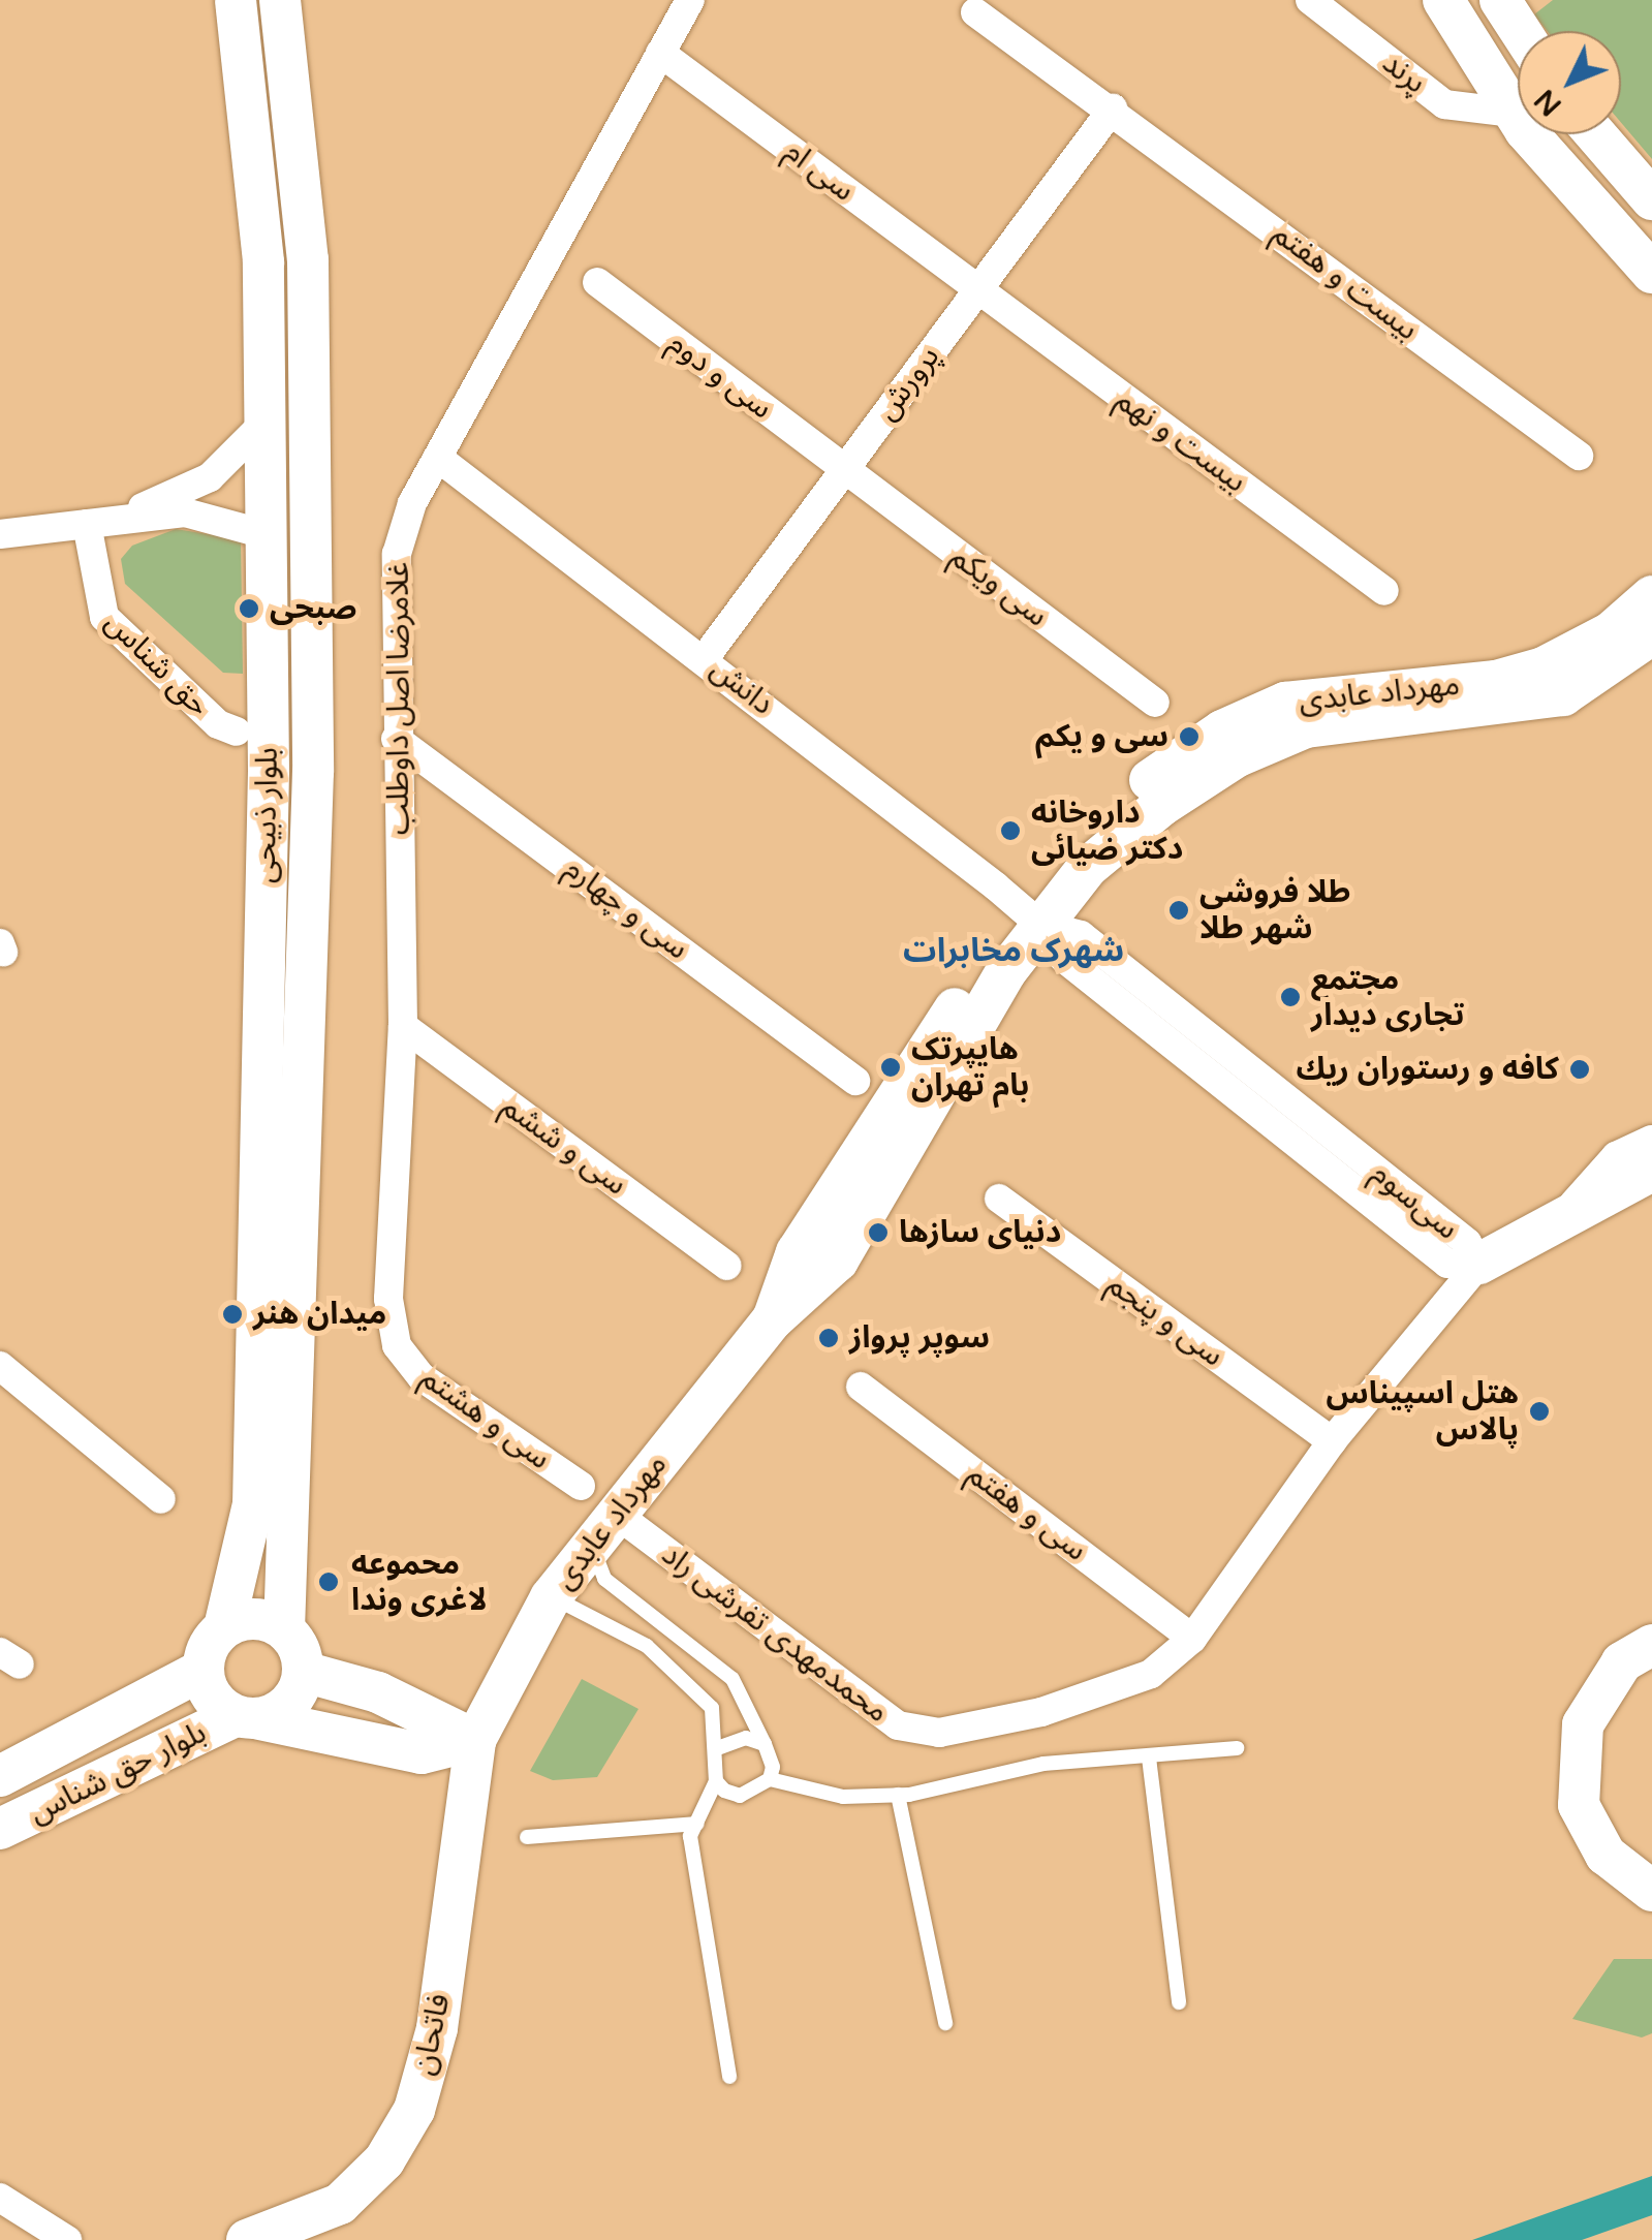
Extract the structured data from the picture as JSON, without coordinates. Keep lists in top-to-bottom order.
{
  "streets": {
    "main road": [
      "مهرداد عابدی",
      "بلوار ذبیحی",
      "بلوار حق شناس",
      "فاتحان"
    ],
    "street": [
      "پرند",
      "سی ام",
      "بیست و هفتم",
      "سی و دوم",
      "پرورش",
      "بیست و نهم",
      "سی ویکم",
      "حق شناس",
      "دانش",
      "غلامرضا اصل داوطلب",
      "سی و چهارم",
      "سی و ششم",
      "سی‌سوم",
      "سی و پنجم",
      "سی و هشتم",
      "سی و هفتم",
      "محمدمهدی تفرشی راد"
    ]
  },
  "crossings": [
    ["سی ام", "پرورش"],
    ["سی ام", "بیست و نهم"],
    ["سی ام", "غلامرضا اصل داوطلب"],
    ["بیست و هفتم", "پرورش"],
    ["سی و دوم", "پرورش"],
    ["سی و دوم", "سی ویکم"],
    ["پرورش", "بیست و نهم"],
    ["پرورش", "سی ویکم"],
    ["پرورش", "دانش"],
    ["دانش", "مهرداد عابدی"],
    ["دانش", "غلامرضا اصل داوطلب"],
    ["دانش", "سی‌سوم"],
    ["مهرداد عابدی", "سی‌سوم"],
    ["مهرداد عابدی", "محمدمهدی تفرشی راد"],
    ["مهرداد عابدی", "فاتحان"],
    ["غلامرضا اصل داوطلب", "سی و چهارم"],
    ["غلامرضا اصل داوطلب", "سی و ششم"],
    ["غلامرضا اصل داوطلب", "سی و هشتم"],
    ["بلوار ذبیحی", "بلوار حق شناس"],
    ["سی‌سوم", "محمدمهدی تفرشی راد"],
    ["سی و پنجم", "محمدمهدی تفرشی راد"],
    ["سی و هفتم", "محمدمهدی تفرشی راد"]
  ],
  "districts": ["شهرک مخابرات"],
  "places": [
    "صبحی",
    "سی و یکم",
    "داروخانه دکتر ضیائی",
    "طلا فروشی شهر طلا",
    "مجتمع تجاری دیدار",
    "هایپرتک بام تهران",
    "كافه و رستوران ريك",
    "دنیای سازها",
    "میدان هنر",
    "سوپر پرواز",
    "هتل اسپیناس پالاس",
    "محموعه لاغری وندا"
  ],
  "north": "bottom left"
}
